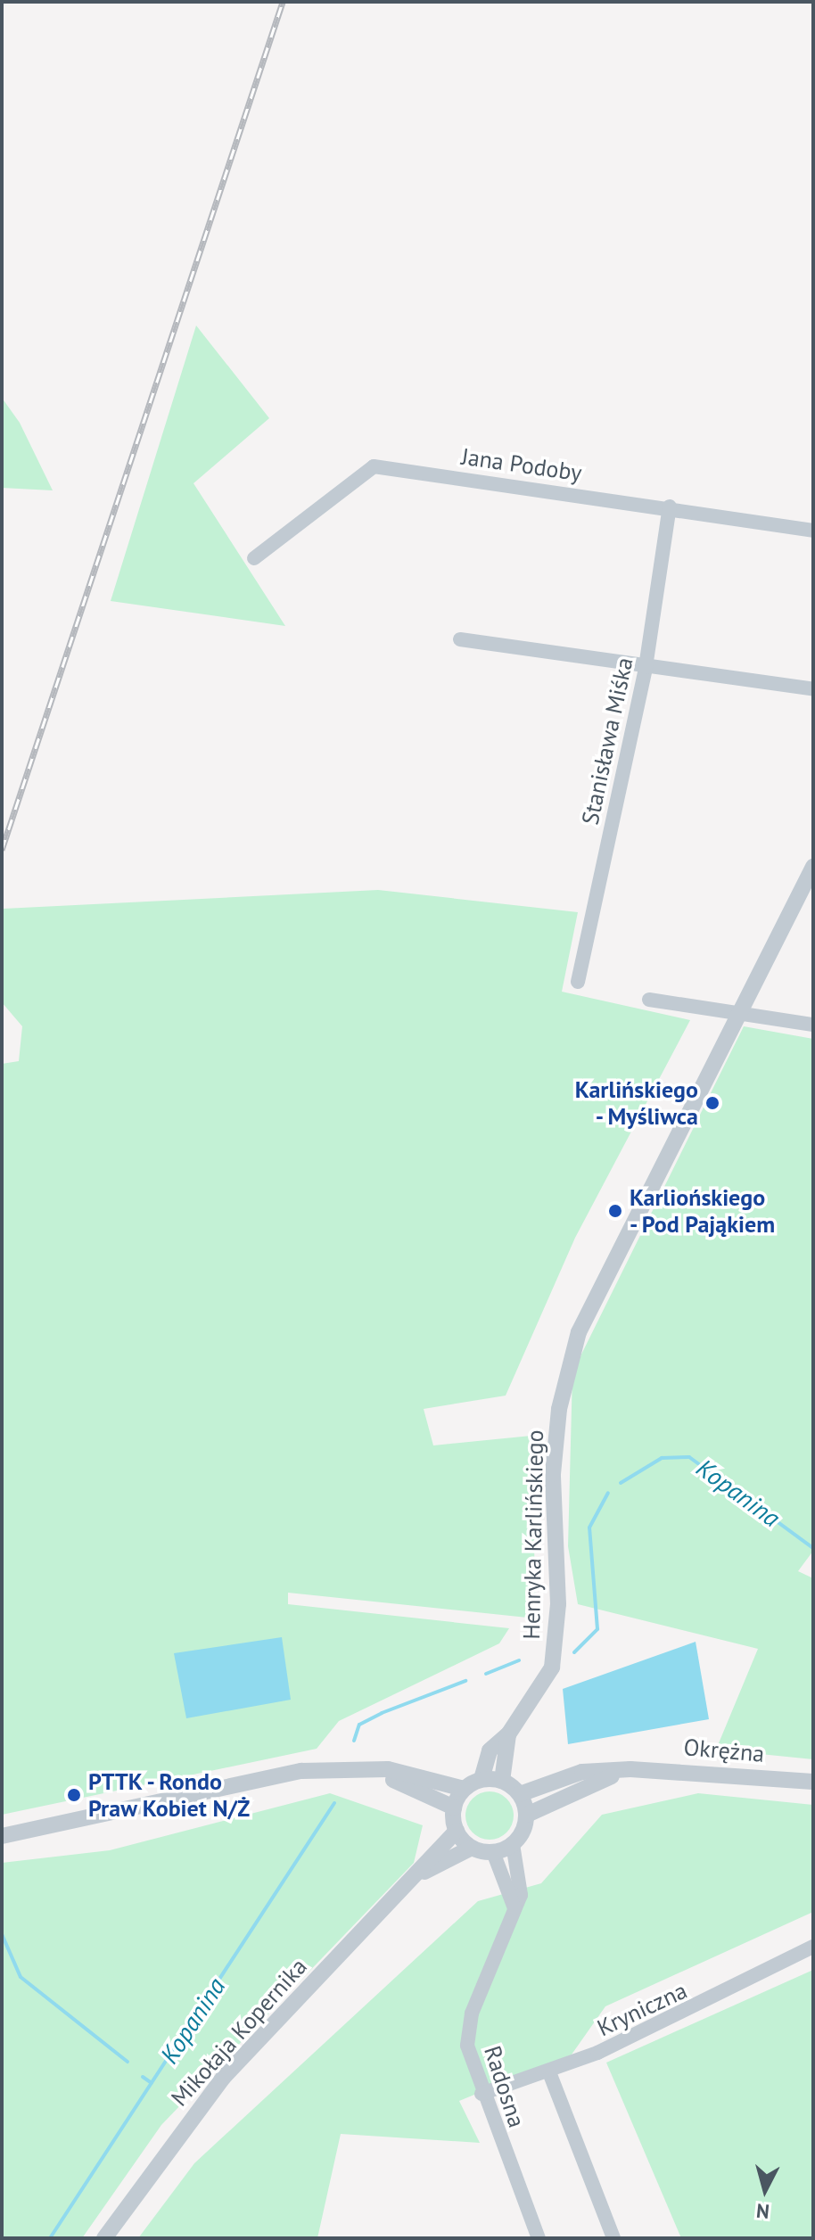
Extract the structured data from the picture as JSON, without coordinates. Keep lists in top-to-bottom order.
{
  "streets": {
    "street": [
      "Jana Podoby",
      "Stanisława Miśka",
      "Henryka Karlińskiego",
      "Okrężna",
      "Kryniczna",
      "Mikołaja Kopernika",
      "Radosna"
    ]
  },
  "crossings": [
    ["Jana Podoby", "Stanisława Miśka"],
    ["Henryka Karlińskiego", "Okrężna"],
    ["Henryka Karlińskiego", "Mikołaja Kopernika"],
    ["Henryka Karlińskiego", "Radosna"],
    ["Okrężna", "Mikołaja Kopernika"],
    ["Okrężna", "Radosna"],
    ["Kryniczna", "Radosna"],
    ["Mikołaja Kopernika", "Radosna"]
  ],
  "water": ["Kopanina"],
  "places": ["Karlińskiego - Myśliwca", "Karliońskiego - Pod Pająkiem", "PTTK - Rondo Praw Kobiet N/Ż"],
  "north": "bottom"
}
